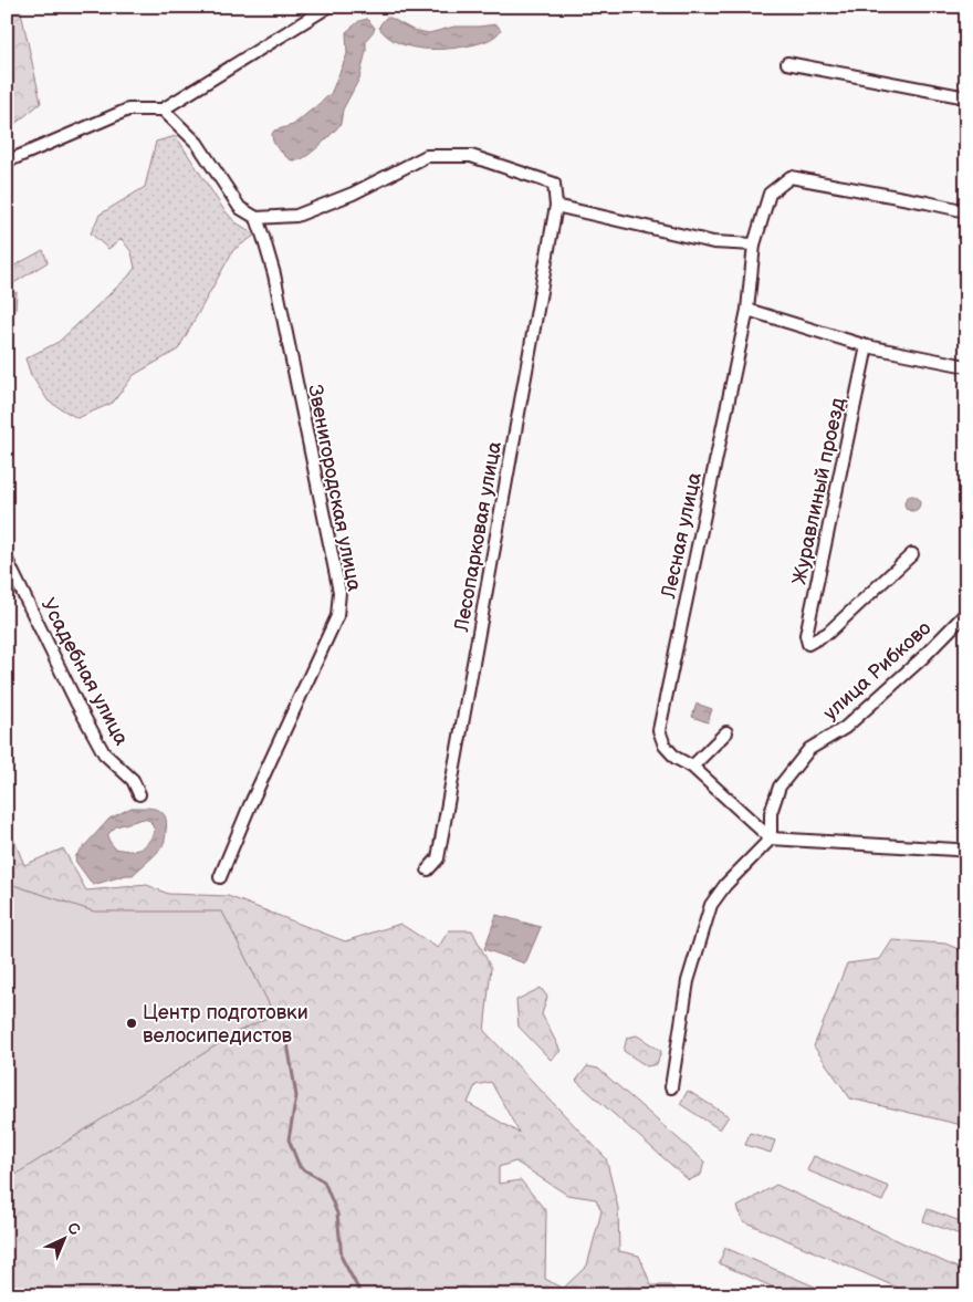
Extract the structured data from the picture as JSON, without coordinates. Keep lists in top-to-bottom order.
{
  "streets": {
    "street": [
      "Звенигородская улица",
      "Журавлиный проезд",
      "Лесная улица",
      "Лесопарковая улица",
      "улица Рибково",
      "Усадебная улица"
    ]
  },
  "crossings": [
    ["Лесная улица", "улица Рибково"]
  ],
  "places": ["Центр подготовки велосипедистов"],
  "north": "top right"
}
